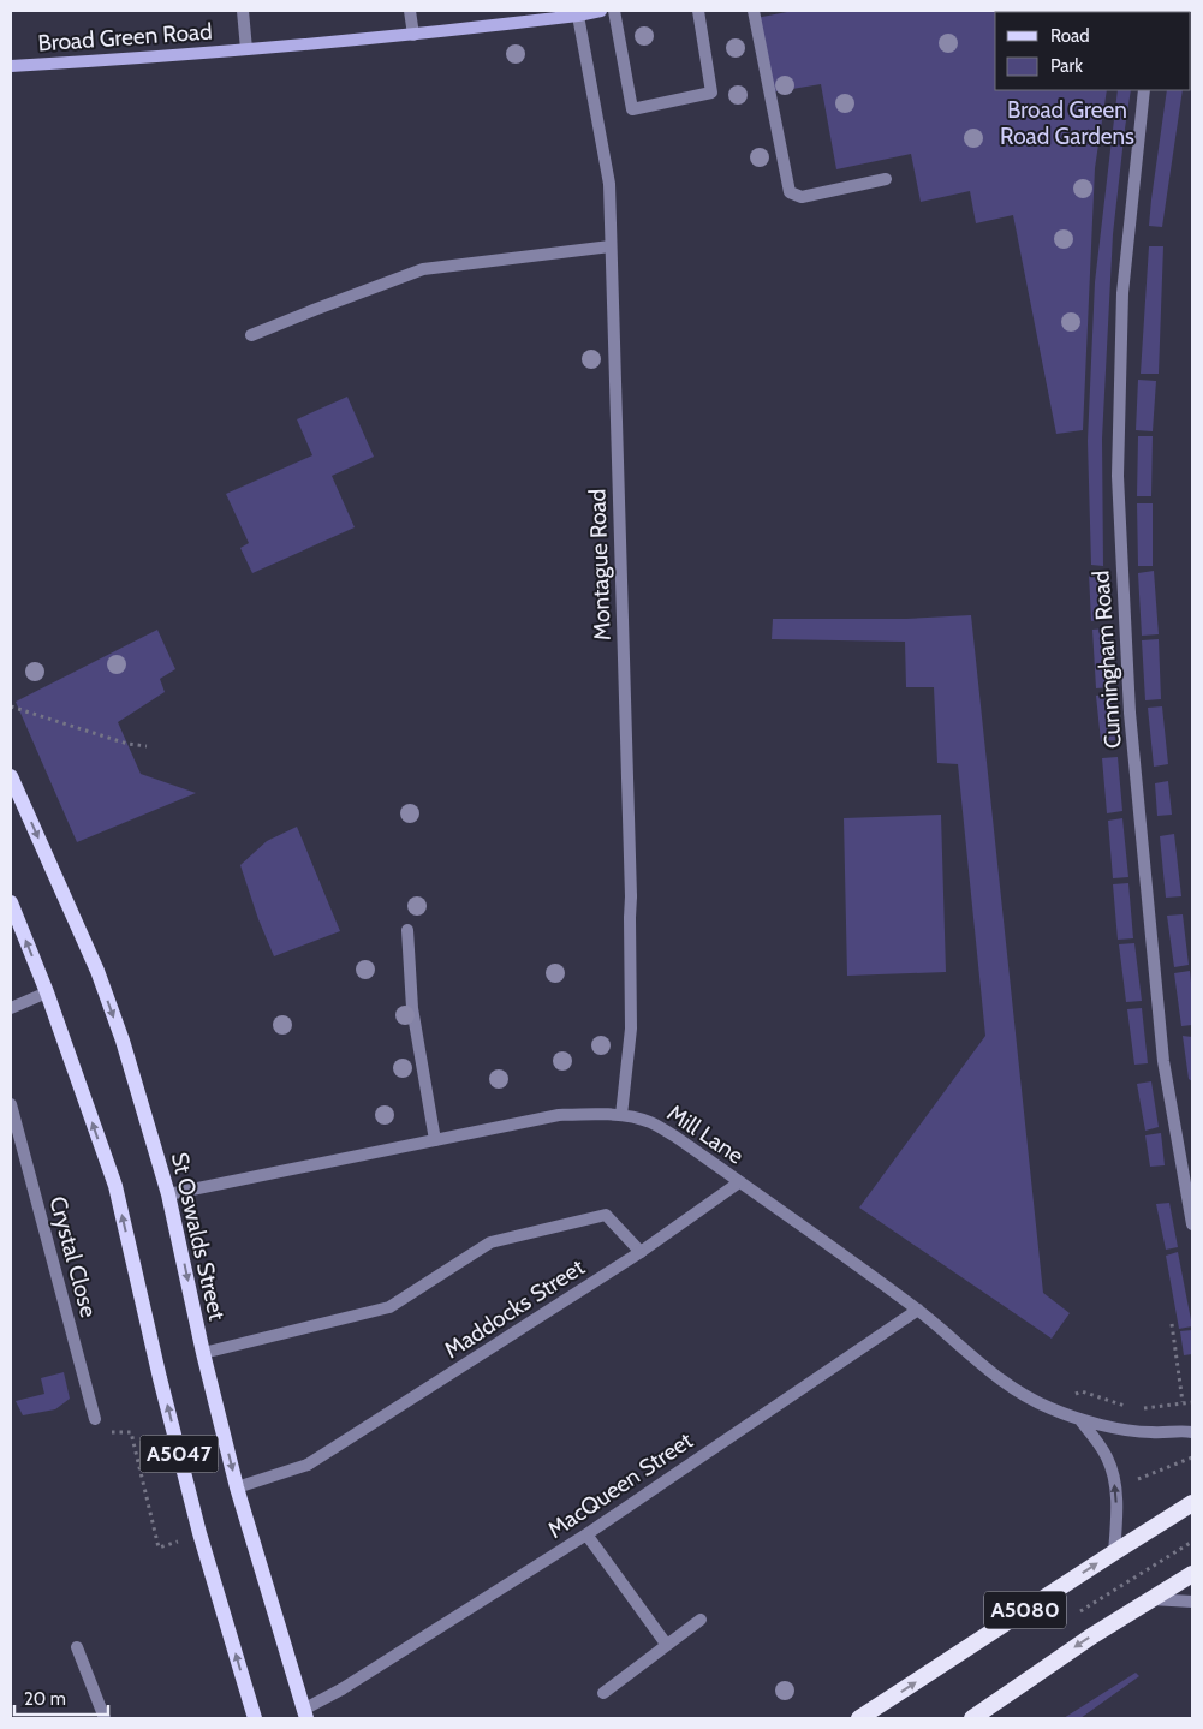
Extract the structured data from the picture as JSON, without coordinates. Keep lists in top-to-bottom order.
{
  "streets": {
    "highway": ["A5080"],
    "main road": ["Broad Green Road", "St Oswalds Street", "A5047"],
    "street": [
      "Montague Road",
      "Cunningham Road",
      "Mill Lane",
      "Crystal Close",
      "Maddocks Street",
      "MacQueen Street"
    ]
  },
  "crossings": [
    ["Broad Green Road", "Montague Road"],
    ["Montague Road", "Mill Lane"],
    ["Mill Lane", "St Oswalds Street"],
    ["Mill Lane", "Maddocks Street"],
    ["Mill Lane", "MacQueen Street"],
    ["St Oswalds Street", "Maddocks Street"],
    ["St Oswalds Street", "MacQueen Street"]
  ],
  "parks": ["Broad Green Road Gardens"],
  "legend": ["Road", "Park"],
  "scale_bar": "20 m"
}
